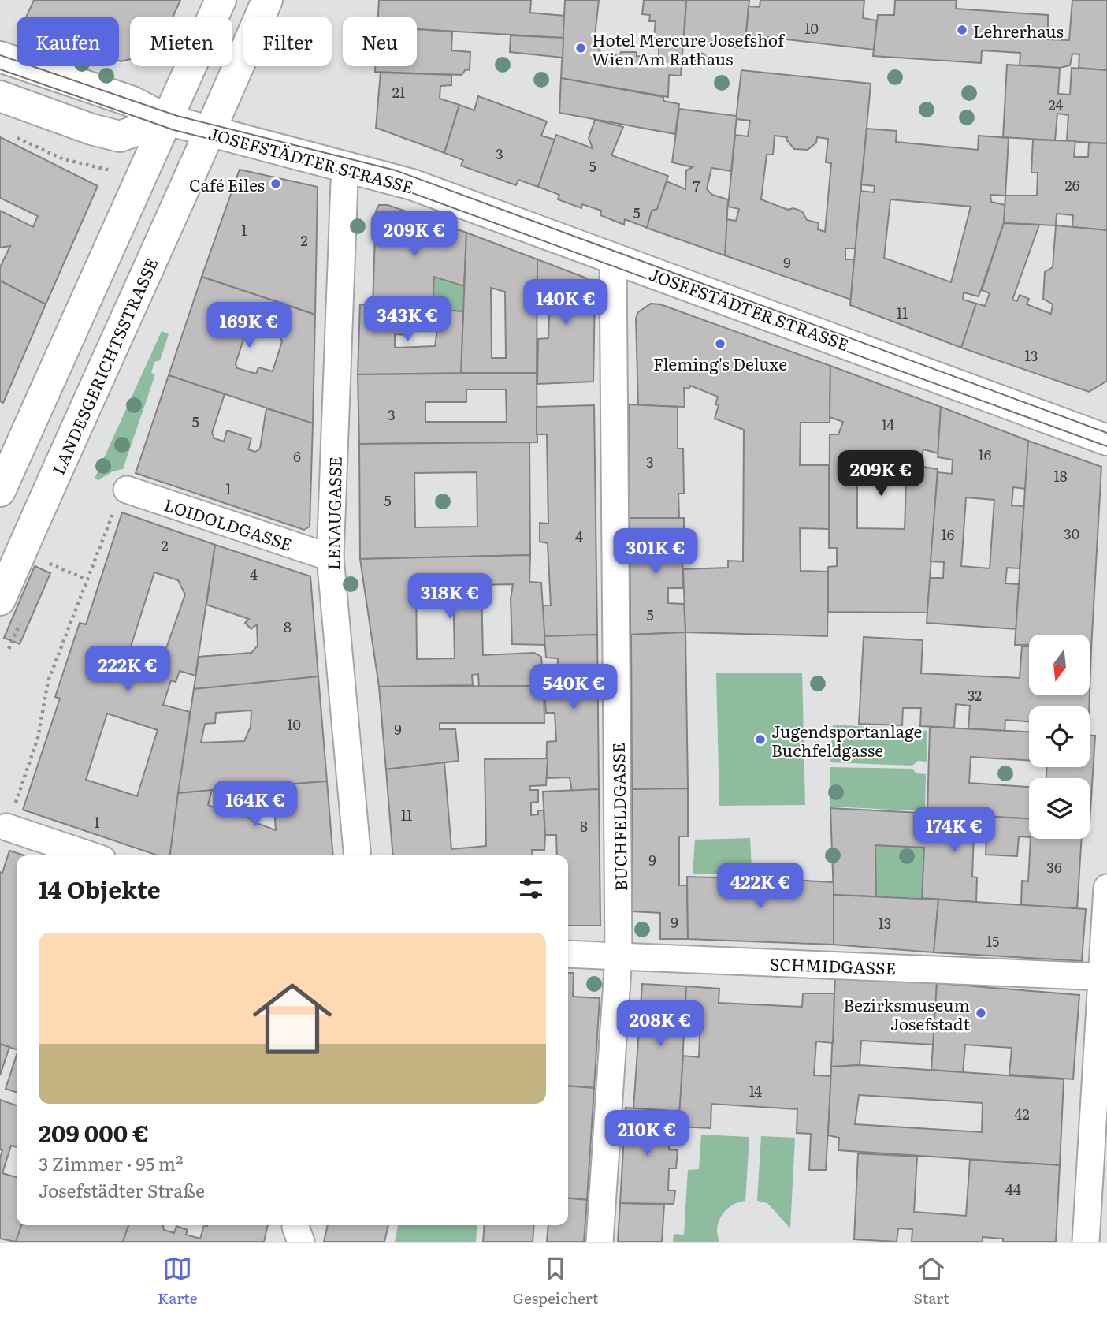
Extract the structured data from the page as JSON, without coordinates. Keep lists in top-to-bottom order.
{
  "streets": {
    "street": [
      "JOSEFSTÄDTER STRASSE",
      "LANDESGERICHTSSTRASSE",
      "LENAUGASSE",
      "LOIDOLDGASSE",
      "BUCHFELDGASSE",
      "SCHMIDGASSE"
    ]
  },
  "crossings": [
    ["JOSEFSTÄDTER STRASSE", "LANDESGERICHTSSTRASSE"],
    ["JOSEFSTÄDTER STRASSE", "LENAUGASSE"],
    ["JOSEFSTÄDTER STRASSE", "BUCHFELDGASSE"],
    ["LENAUGASSE", "LOIDOLDGASSE"],
    ["BUCHFELDGASSE", "SCHMIDGASSE"]
  ],
  "places": [
    "Lehrerhaus",
    "Hotel Mercure Josefshof Wien Am Rathaus",
    "Café Eiles",
    "Fleming's Deluxe",
    "Jugendsportanlage Buchfeldgasse",
    "Bezirksmuseum Josefstadt"
  ],
  "house_numbers": [
    "10",
    "21",
    "24",
    "3",
    "5",
    "26",
    "7",
    "5",
    "1",
    "2",
    "9",
    "11",
    "13",
    "3",
    "5",
    "14",
    "16",
    "6",
    "3",
    "18",
    "1",
    "5",
    "30",
    "16",
    "4",
    "2",
    "4",
    "5",
    "8",
    "32",
    "10",
    "9",
    "11",
    "1",
    "8",
    "9",
    "36",
    "9",
    "13",
    "15",
    "14",
    "42",
    "44"
  ],
  "north": "bottom",
  "page": {
    "chip": [
      "Kaufen",
      "Mieten",
      "Filter",
      "Neu"
    ],
    "price": [
      "209K €",
      "140K €",
      "343K €",
      "169K €",
      "209K €",
      "301K €",
      "318K €",
      "222K €",
      "540K €",
      "164K €",
      "174K €",
      "422K €",
      "208K €",
      "210K €"
    ],
    "heading": "14 Objekte",
    "list": [
      {
        "name": "209 000 €",
        "note": "3 Zimmer · 95 m² · Josefstädter Straße"
      }
    ],
    "tabs": ["Karte", "Gespeichert", "Start"]
  }
}
